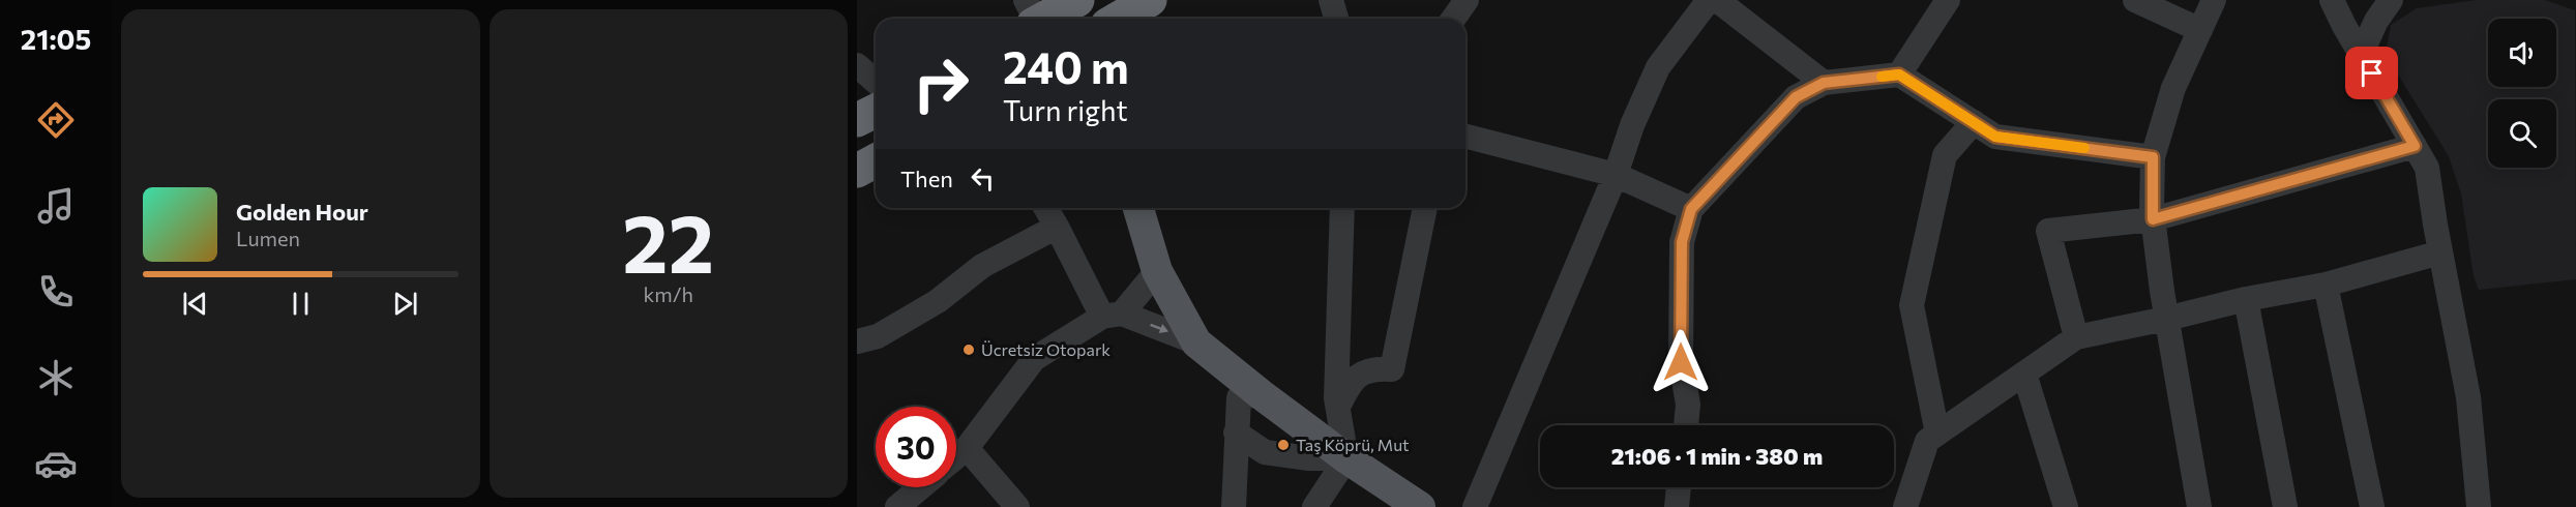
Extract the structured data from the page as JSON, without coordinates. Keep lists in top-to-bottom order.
{
  "places": ["Ücretsiz Otopark", "Taş Köprü, Mut"],
  "page": {
    "tabs": "21:05",
    "tile": ["22", "km/h"],
    "turn": ["240 m", "Turn right"],
    "then": "Then",
    "song": ["Golden Hour", "Lumen"],
    "limit": "30",
    "trip": "21:06 · 1 min · 380 m"
  }
}
